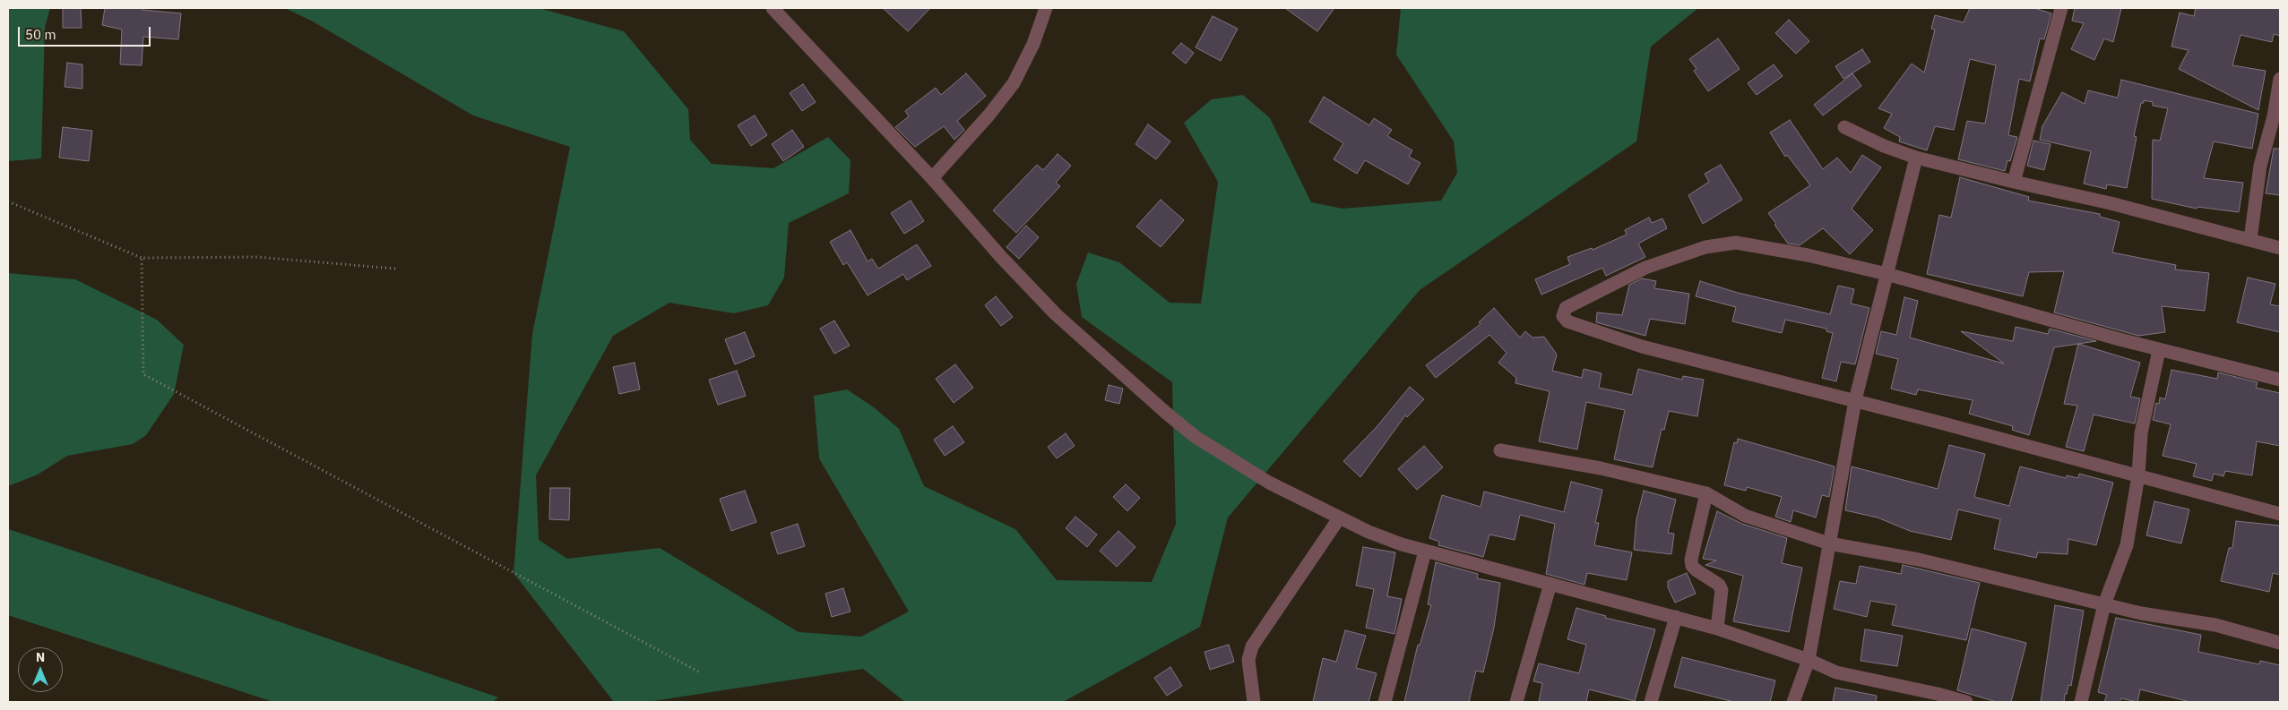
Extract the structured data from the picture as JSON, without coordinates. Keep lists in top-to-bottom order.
{
  "scale_bar": "50 m",
  "north": "top"
}
